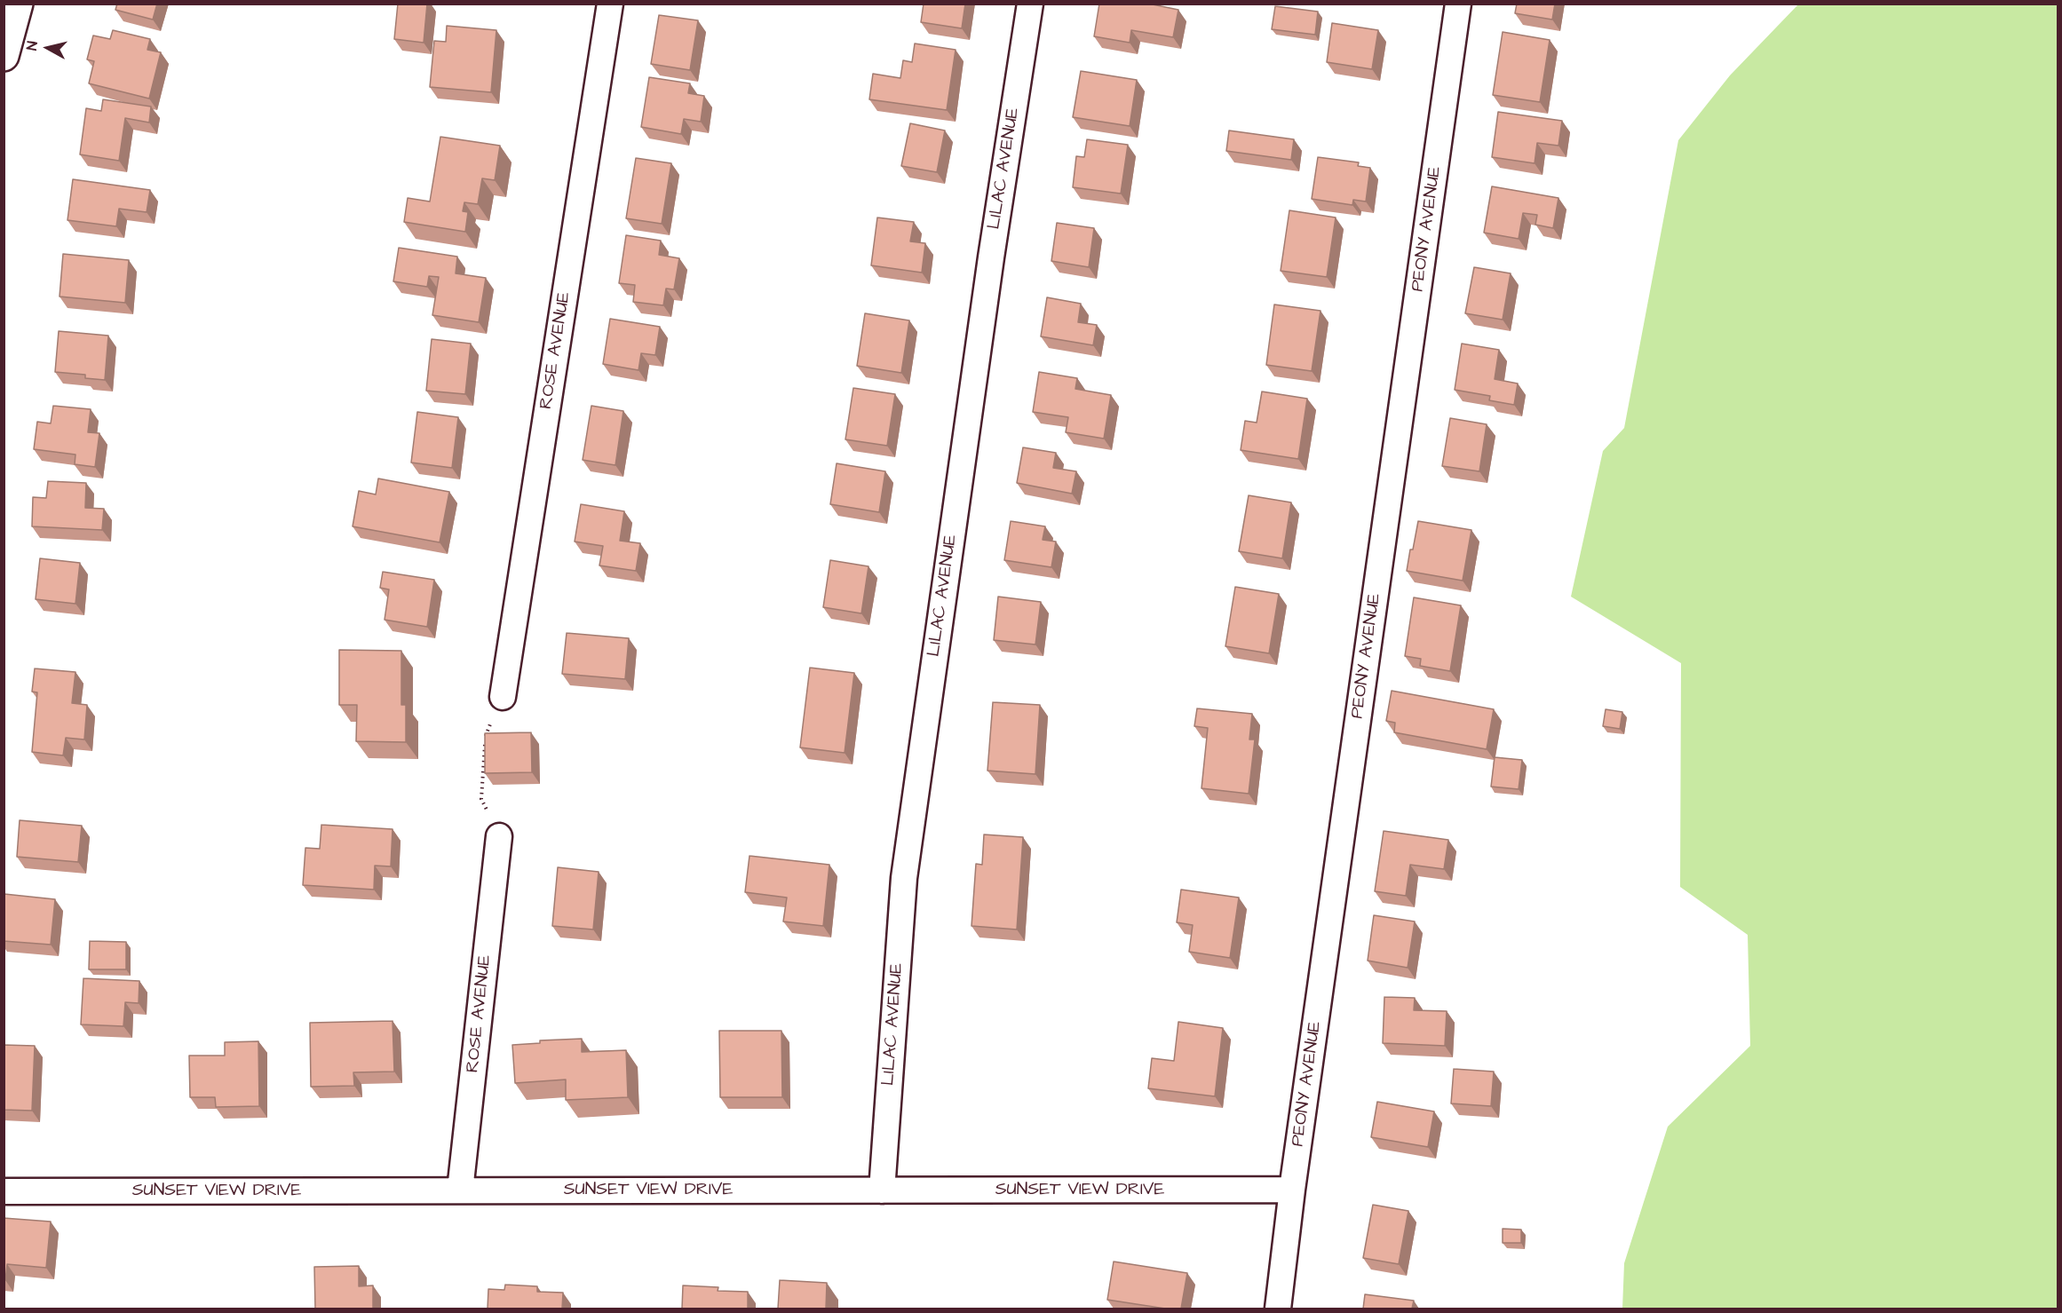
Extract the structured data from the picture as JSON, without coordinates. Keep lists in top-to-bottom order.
{
  "streets": {
    "street": [
      "LILAC AVENUE",
      "PEONY AVENUE",
      "ROSE AVENUE",
      "SUNSET VIEW DRIVE"
    ]
  },
  "crossings": [
    ["LILAC AVENUE", "SUNSET VIEW DRIVE"],
    ["PEONY AVENUE", "SUNSET VIEW DRIVE"],
    ["ROSE AVENUE", "SUNSET VIEW DRIVE"]
  ],
  "north": "left"
}
